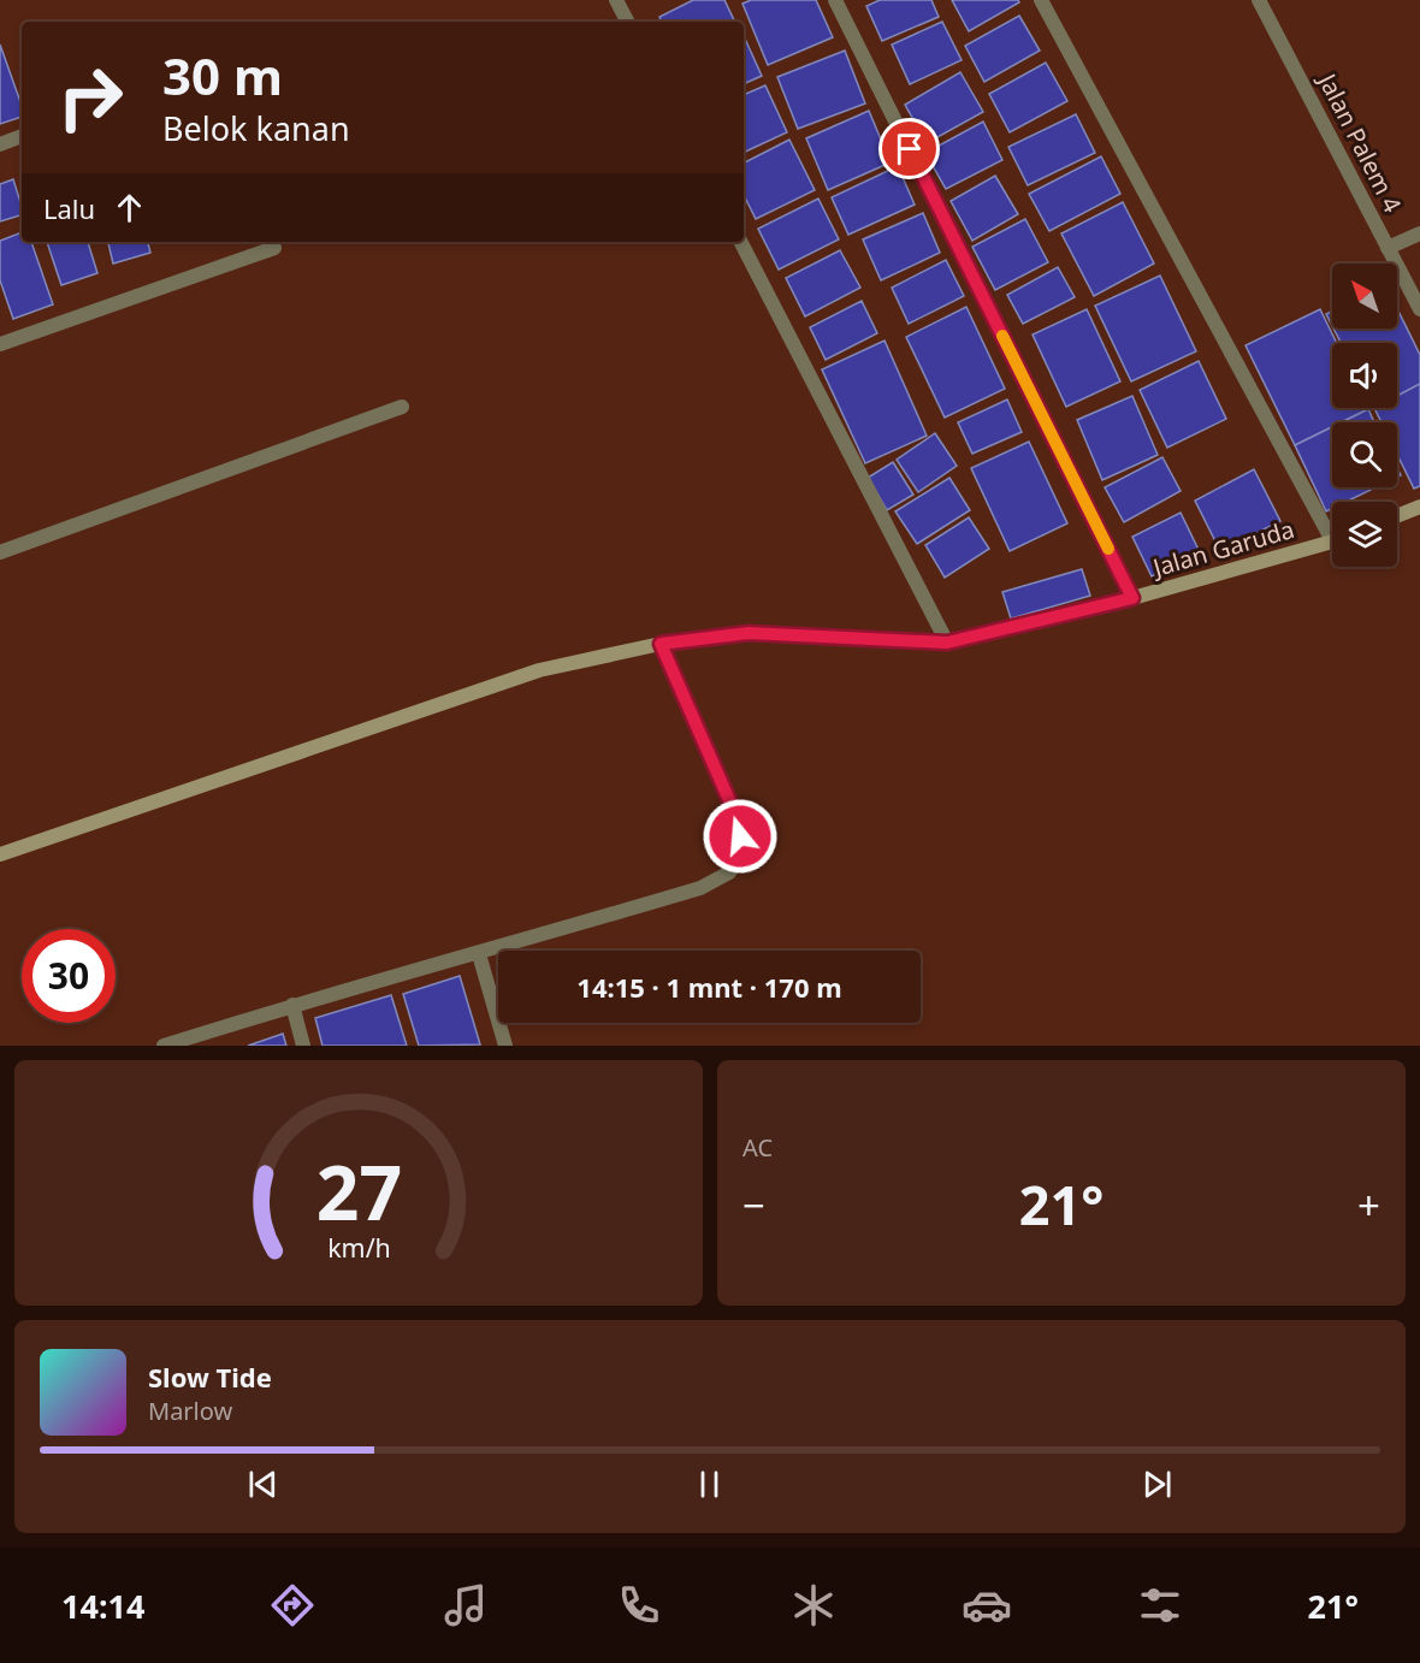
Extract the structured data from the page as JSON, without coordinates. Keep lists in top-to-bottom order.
{
  "streets": {
    "street": ["Jalan Palem 4", "Jalan Garuda"]
  },
  "north": "top left",
  "page": {
    "turn": ["30 m", "Belok kanan"],
    "then": "Lalu",
    "limit": "30",
    "trip": "14:15 · 1 mnt · 170 m",
    "tile": "AC",
    "heat": ["−", "21°", "+"],
    "song": ["Slow Tide", "Marlow"],
    "tabs": ["14:14", "21°"],
    "gauge": ["27", "km/h"]
  }
}
